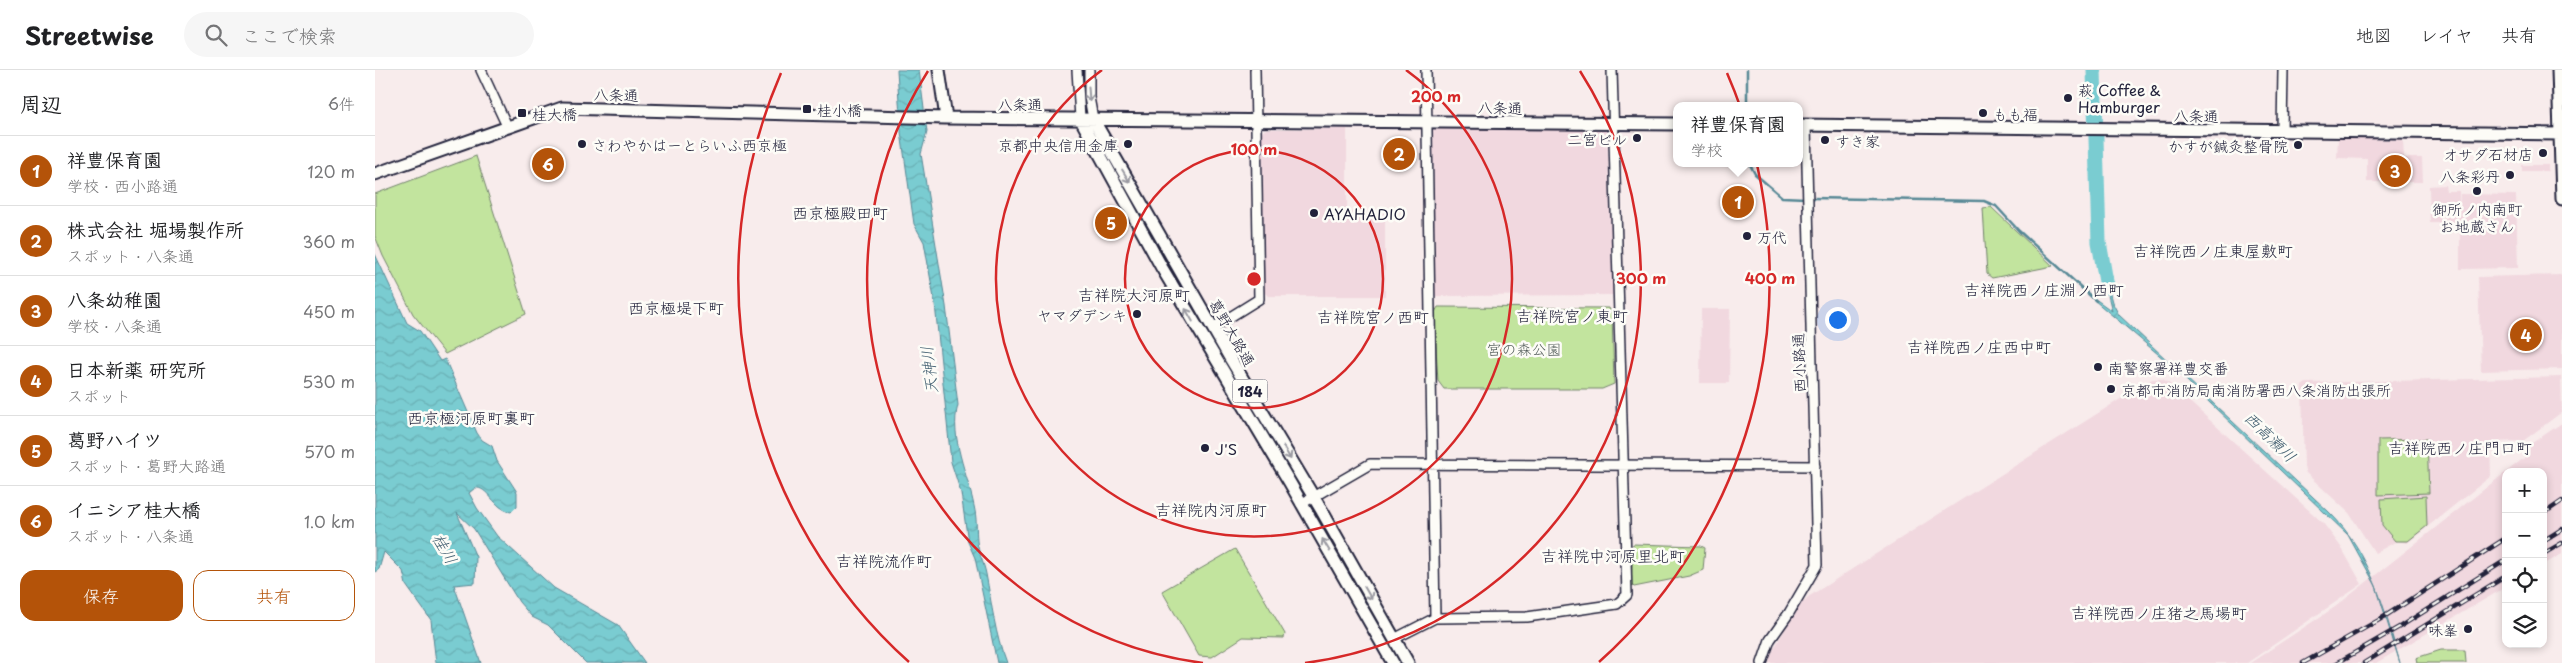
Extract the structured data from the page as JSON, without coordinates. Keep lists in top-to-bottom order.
{
  "streets": {
    "main road": ["八条通", "葛野大路通", "184"],
    "street": ["西小路通"]
  },
  "crossings": [
    ["八条通", "葛野大路通"]
  ],
  "districts": [
    "西京極殿田町",
    "吉祥院西ノ庄東屋敷町",
    "吉祥院西ノ庄淵ノ西町",
    "吉祥院大河原町",
    "西京極堤下町",
    "吉祥院宮ノ東町",
    "吉祥院宮ノ西町",
    "吉祥院西ノ庄西中町",
    "西京極河原町裏町",
    "吉祥院西ノ庄門口町",
    "吉祥院内河原町",
    "吉祥院中河原里北町",
    "吉祥院流作町",
    "吉祥院西ノ庄猪之馬場町"
  ],
  "water": ["天神川", "西高瀬川", "桂川"],
  "parks": ["宮の森公園"],
  "places": {
    "other": [
      "萩 Coffee & Hamburger",
      "もも福",
      "二宮ビル",
      "すき家",
      "さわやかはーとらいふ西京極",
      "京都中央信用金庫",
      "かすが鍼灸整骨院",
      "オサダ石材店",
      "八条彩丹",
      "御所ノ内南町 お地蔵さん",
      "AYAHADIO",
      "万代",
      "ヤマダデンキ",
      "南警察署祥豊交番",
      "京都市消防局南消防署西八条消防出張所",
      "J'S",
      "味峯"
    ],
    "transit": ["桂小橋", "桂大橋"]
  },
  "page": {
    "header": "Streetwise",
    "search": "ここで検索",
    "nav": ["地図", "レイヤ", "共有"],
    "heading": ["周辺", "6件"],
    "popup": ["祥豊保育園", "学校"],
    "list": [
      {
        "mark": "1",
        "name": "祥豊保育園",
        "note": "学校 · 西小路通",
        "value": "120 m"
      },
      {
        "mark": "2",
        "name": "株式会社 堀場製作所",
        "note": "スポット · 八条通",
        "value": "360 m"
      },
      {
        "mark": "3",
        "name": "八条幼稚園",
        "note": "学校 · 八条通",
        "value": "450 m"
      },
      {
        "mark": "4",
        "name": "日本新薬 研究所",
        "note": "スポット",
        "value": "530 m"
      },
      {
        "mark": "5",
        "name": "葛野ハイツ",
        "note": "スポット · 葛野大路通",
        "value": "570 m"
      },
      {
        "mark": "6",
        "name": "イニシア桂大橋",
        "note": "スポット · 八条通",
        "value": "1.0 km"
      }
    ],
    "pins": [
      "2",
      "6",
      "3",
      "1",
      "5",
      "4"
    ],
    "map_buttons": ["+", "−"],
    "buttons": ["保存", "共有"]
  },
  "rings": [
    "200 m",
    "100 m",
    "300 m",
    "400 m"
  ]
}
